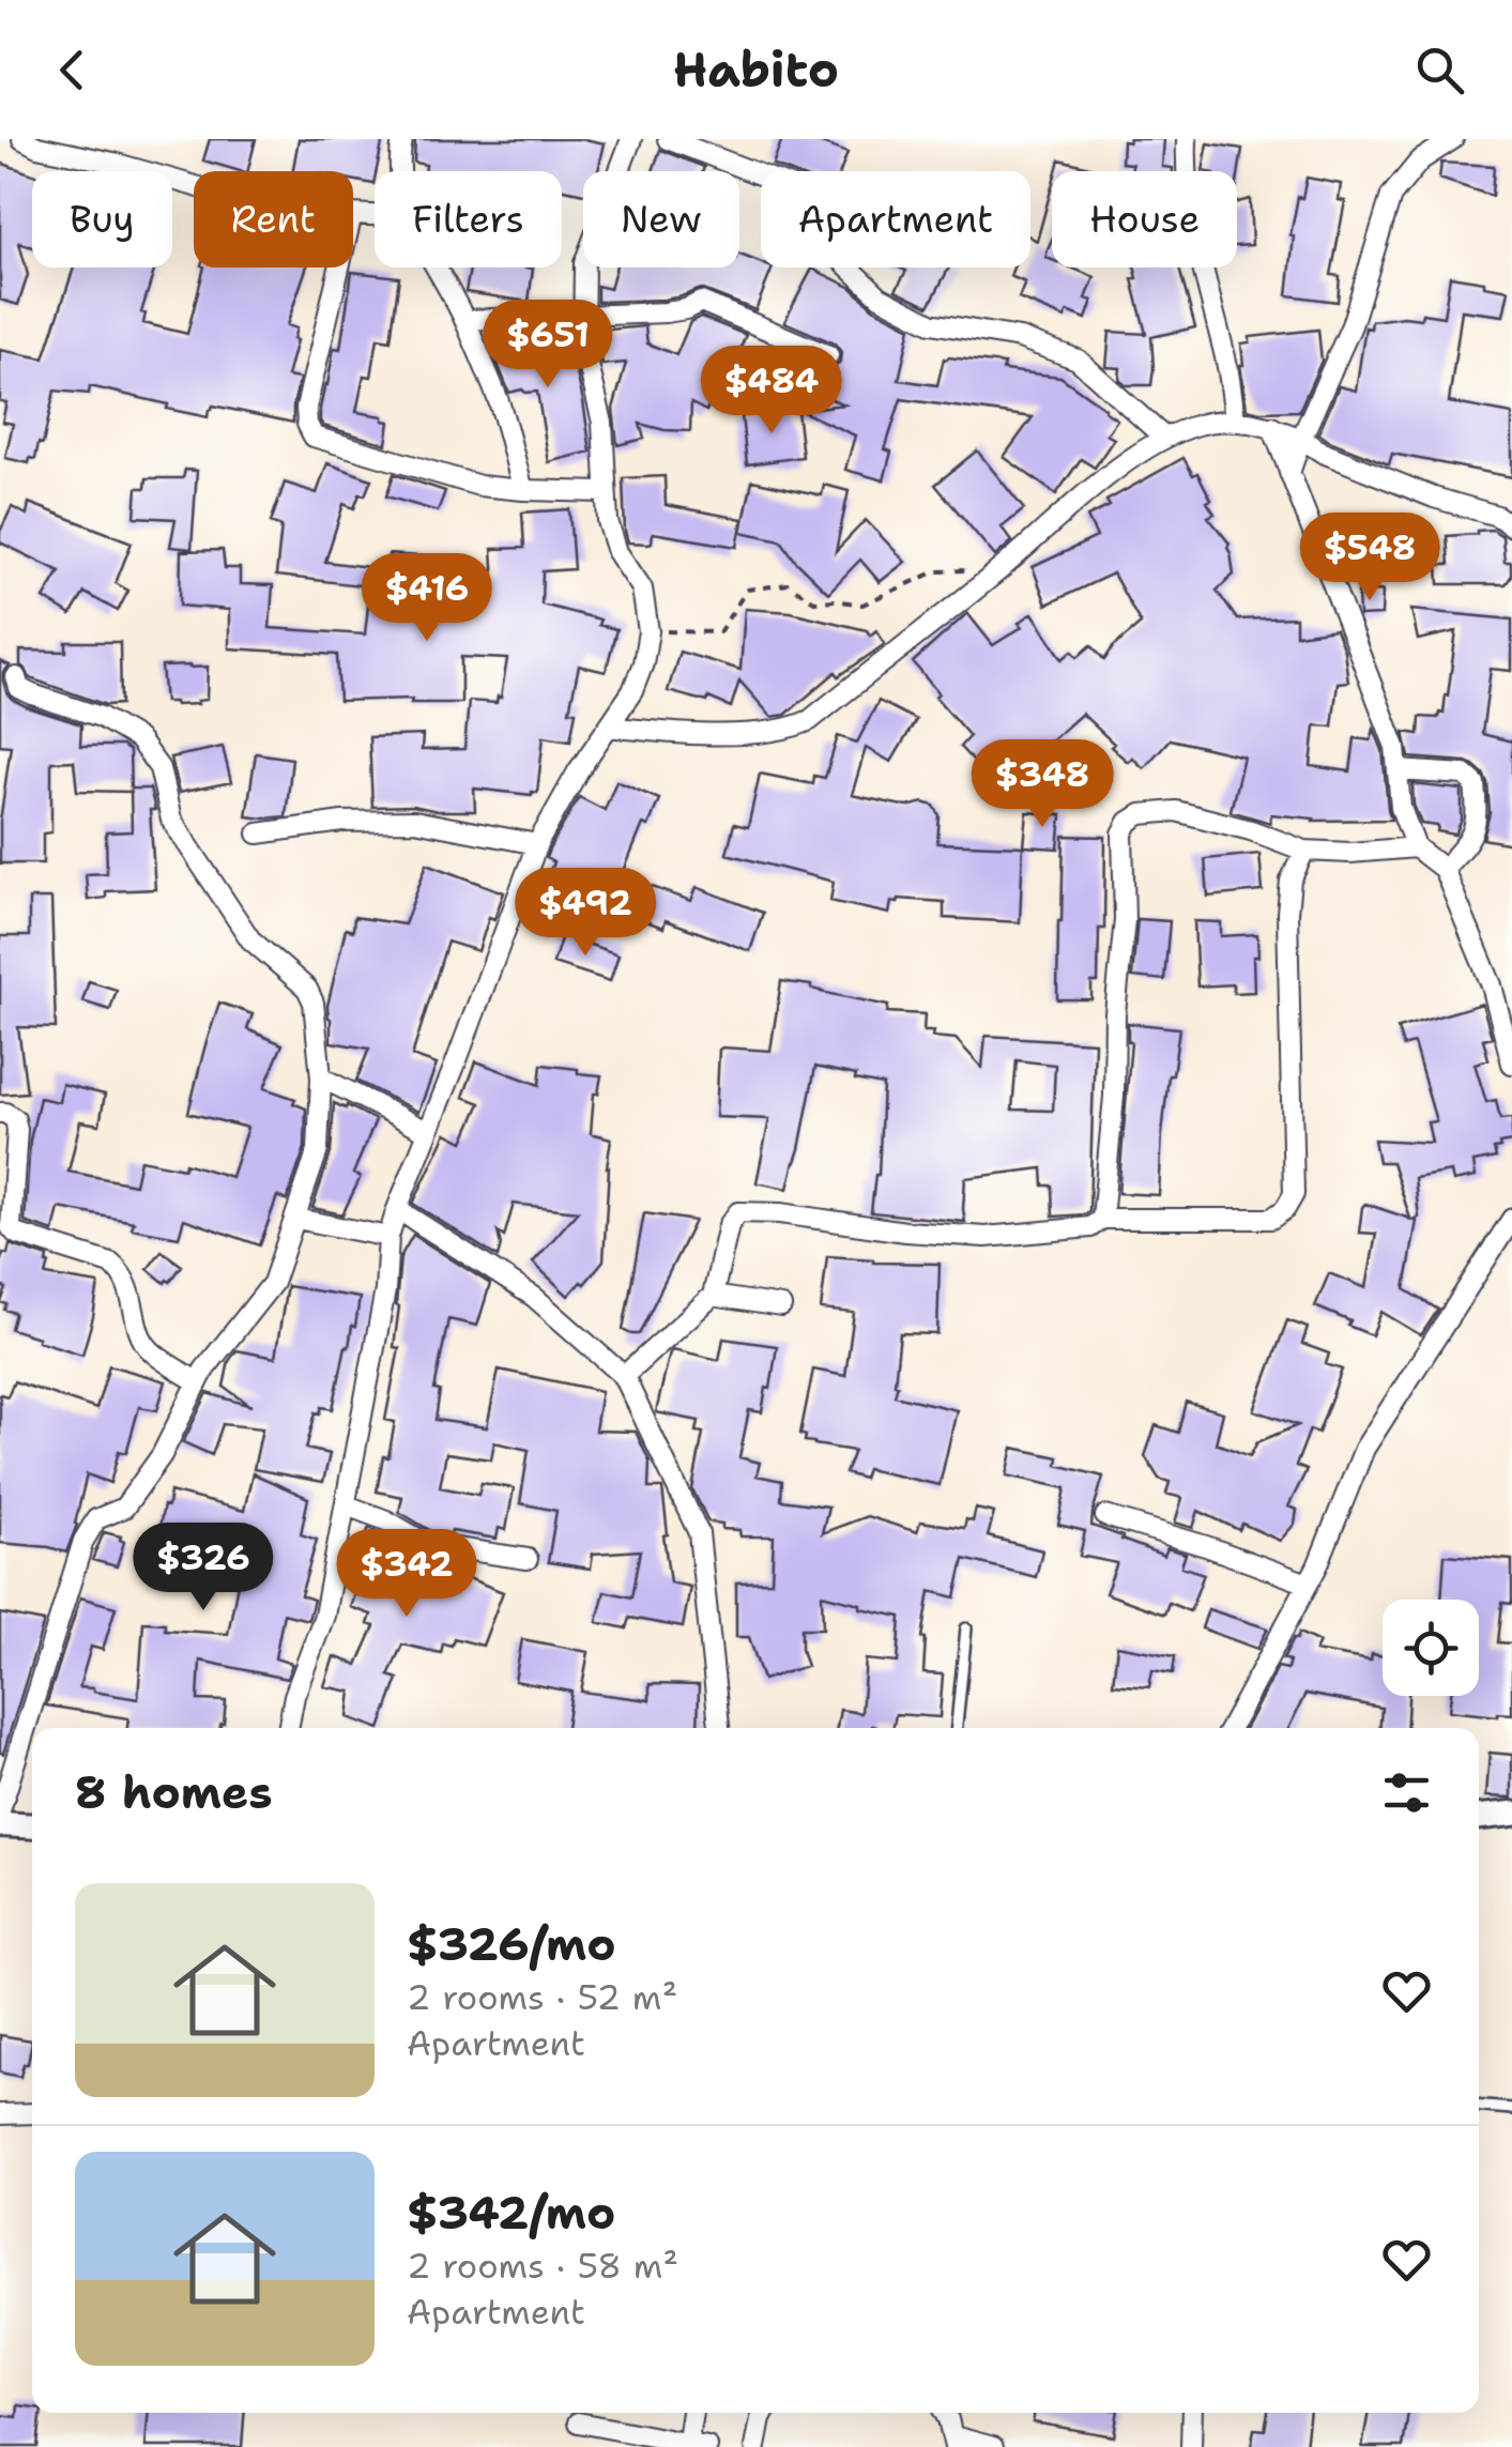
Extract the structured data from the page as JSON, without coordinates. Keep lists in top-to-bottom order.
{
  "page": {
    "header": "Habito",
    "chip": [
      "Buy",
      "Rent",
      "Filters",
      "New",
      "Apartment",
      "House"
    ],
    "price": [
      "$651",
      "$484",
      "$548",
      "$416",
      "$348",
      "$492",
      "$326",
      "$342"
    ],
    "heading": "8 homes",
    "list": [
      {
        "name": "$326/mo",
        "note": "2 rooms · 52 m² · Apartment"
      },
      {
        "name": "$342/mo",
        "note": "2 rooms · 58 m² · Apartment"
      }
    ]
  }
}
